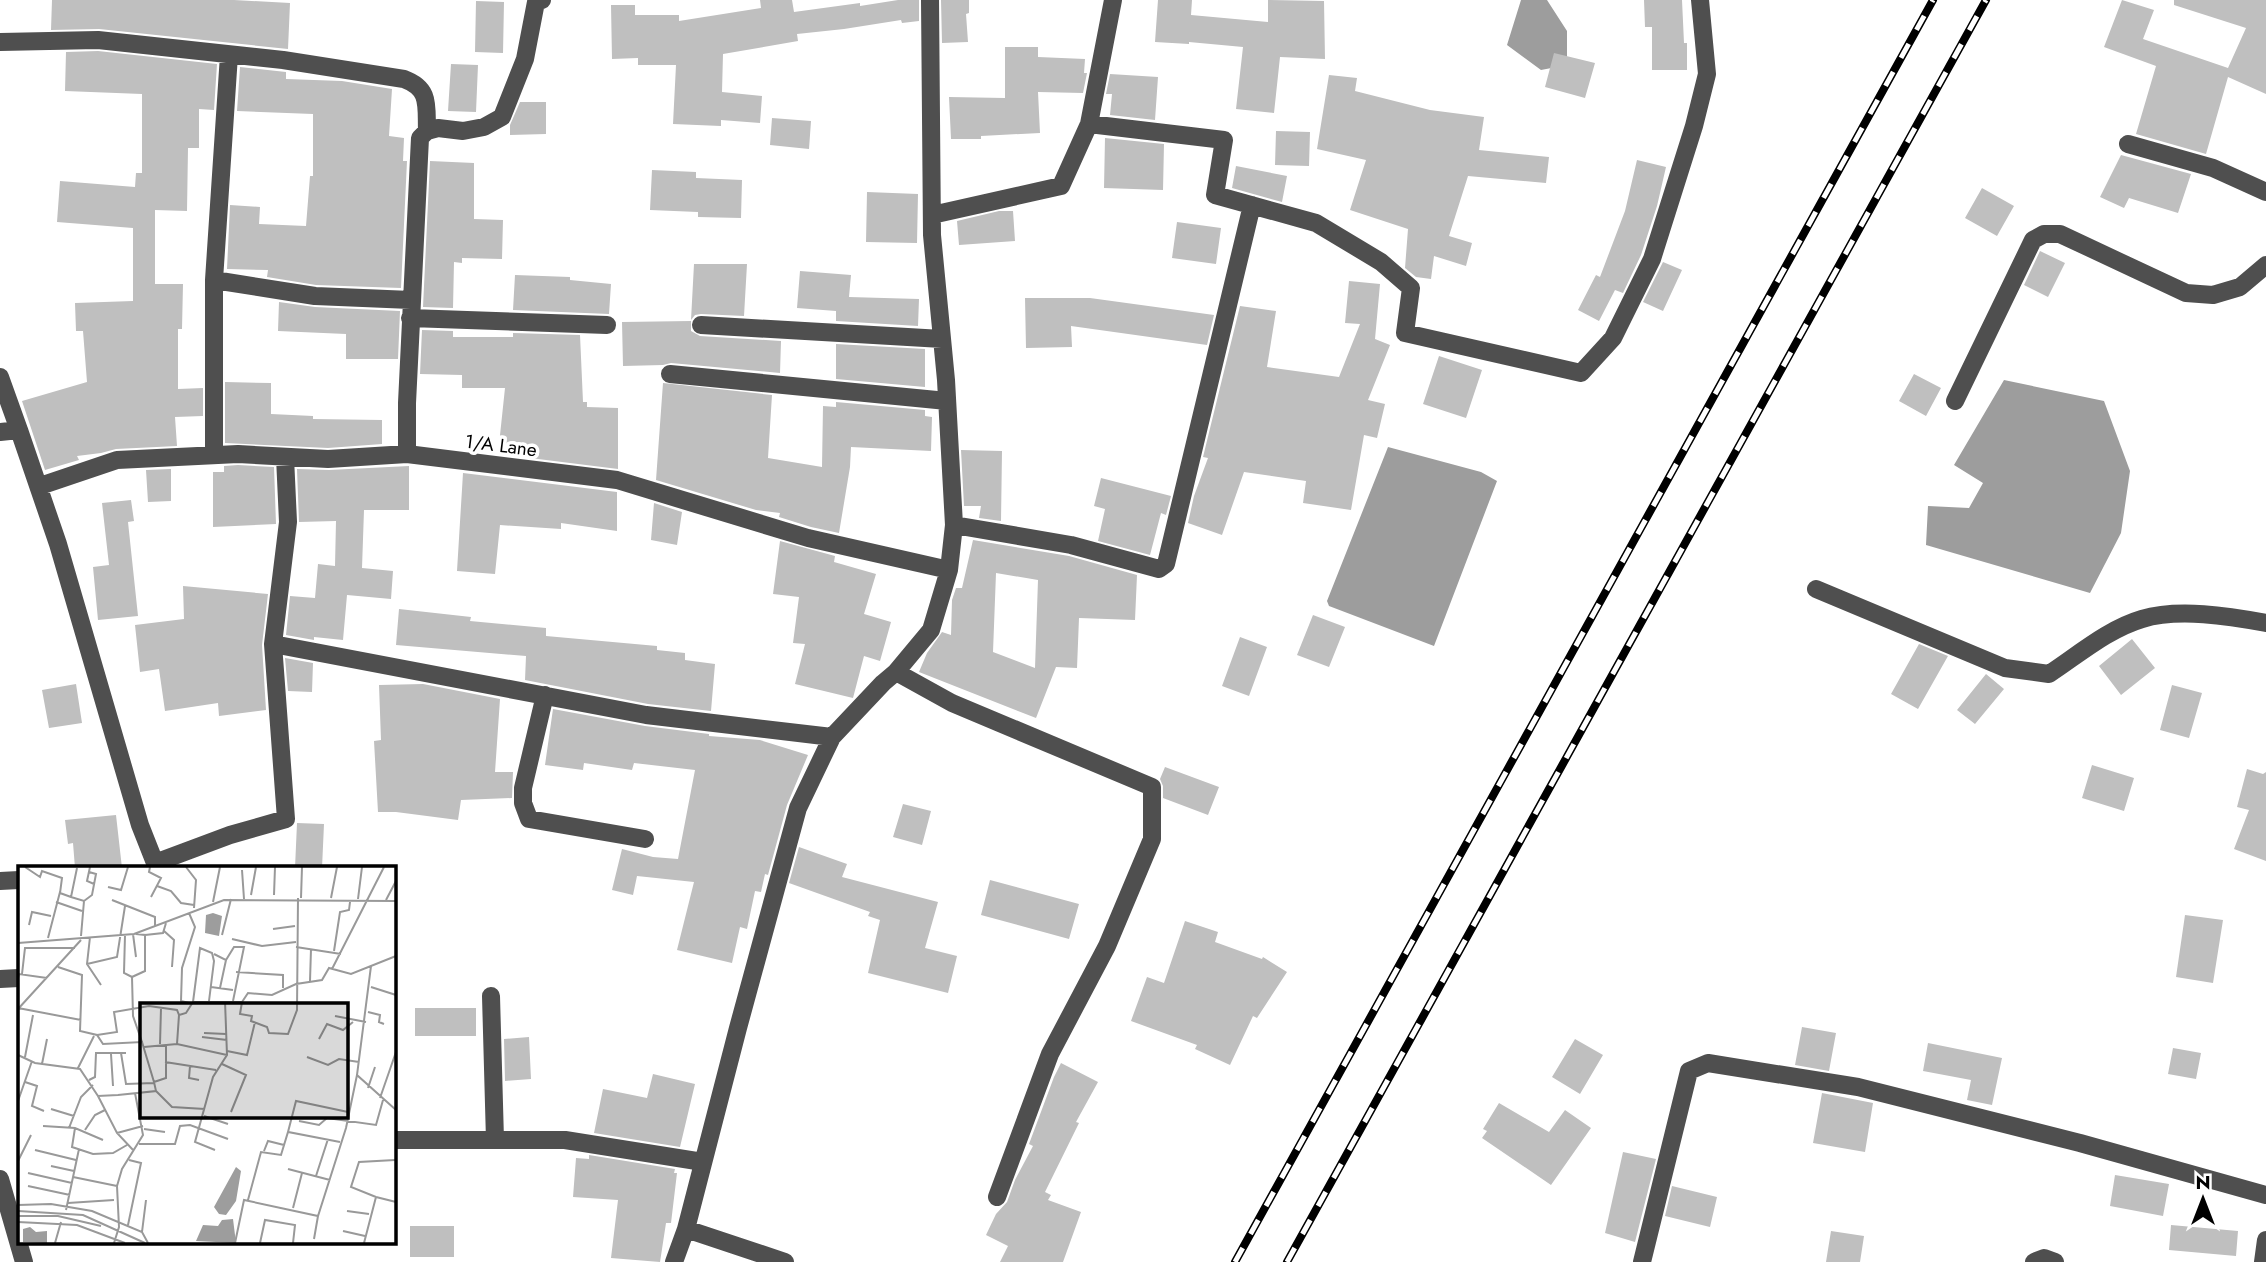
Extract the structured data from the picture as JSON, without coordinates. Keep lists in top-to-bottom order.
{
  "streets": {
    "street": ["1/A Lane"]
  },
  "north": "top"
}
